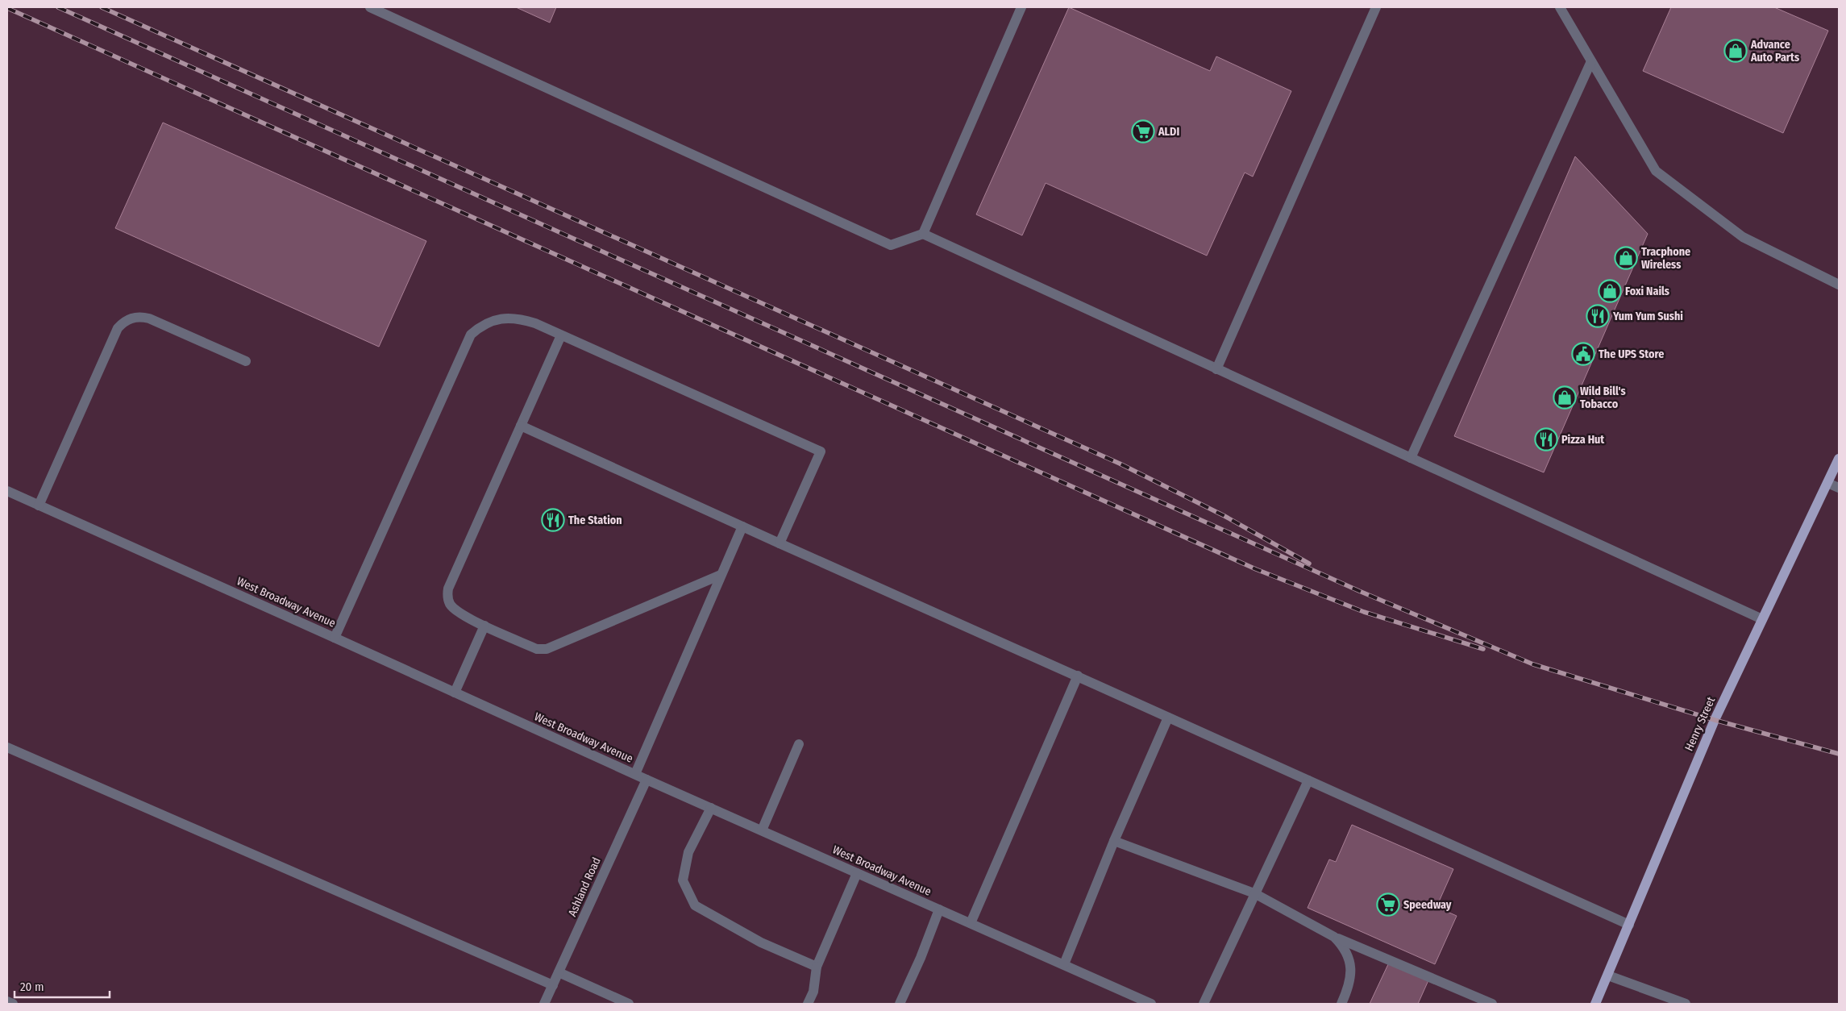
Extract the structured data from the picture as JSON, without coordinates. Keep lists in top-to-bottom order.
{
  "streets": {
    "main road": ["Henry Street"],
    "street": ["West Broadway Avenue", "Ashland Road"]
  },
  "crossings": [
    ["West Broadway Avenue", "Ashland Road"]
  ],
  "places": {
    "shop": [
      "Advance Auto Parts",
      "Tracphone Wireless",
      "Foxi Nails",
      "Wild Bill's Tobacco"
    ],
    "supermarket": ["ALDI", "Speedway"],
    "restaurant": ["Yum Yum Sushi", "Pizza Hut", "The Station"],
    "public building": ["The UPS Store"]
  },
  "scale_bar": "20 m"
}
